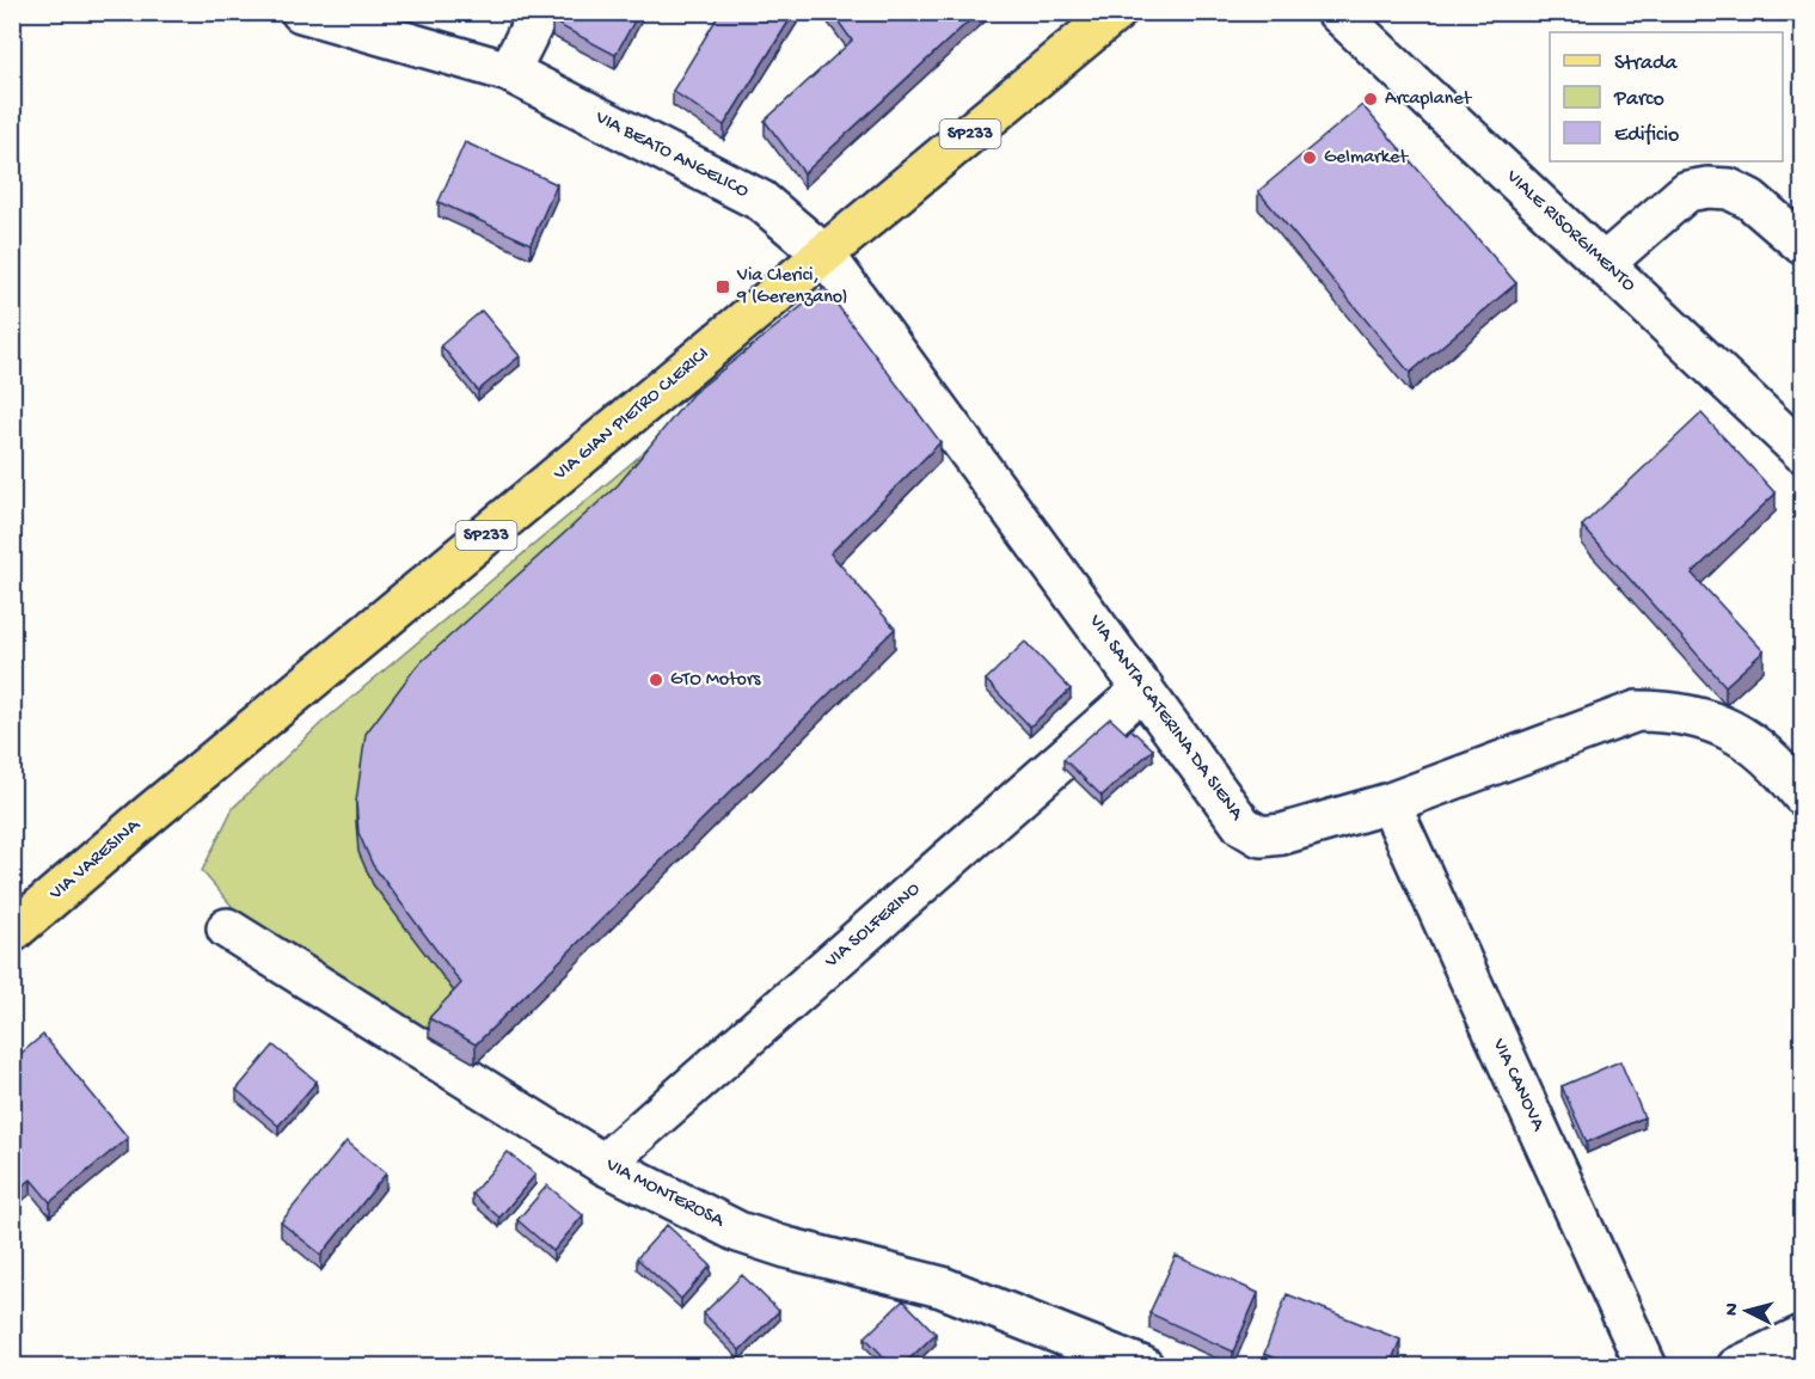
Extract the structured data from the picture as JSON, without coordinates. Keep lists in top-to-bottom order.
{
  "streets": {
    "main road": ["SP233", "VIA GIAN PIETRO CLERICI", "VIA VARESINA"],
    "street": [
      "VIA BEATO ANGELICO",
      "VIALE RISORGIMENTO",
      "VIA SANTA CATERINA DA SIENA",
      "VIA SOLFERINO",
      "VIA CANOVA",
      "VIA MONTEROSA"
    ]
  },
  "crossings": [
    ["VIA BEATO ANGELICO", "VIA GIAN PIETRO CLERICI"],
    ["VIA BEATO ANGELICO", "VIA SANTA CATERINA DA SIENA"],
    ["VIA GIAN PIETRO CLERICI", "VIA SANTA CATERINA DA SIENA"],
    ["VIA GIAN PIETRO CLERICI", "VIA VARESINA"],
    ["VIA SANTA CATERINA DA SIENA", "VIA SOLFERINO"],
    ["VIA SANTA CATERINA DA SIENA", "VIA CANOVA"],
    ["VIA SOLFERINO", "VIA MONTEROSA"]
  ],
  "places": {
    "other": ["Arcaplanet", "Gelmarket", "GTO Motors"],
    "transit": ["Via Clerici, 9 (Gerenzano)"]
  },
  "legend": ["Strada", "Parco", "Edificio"],
  "north": "left"
}
